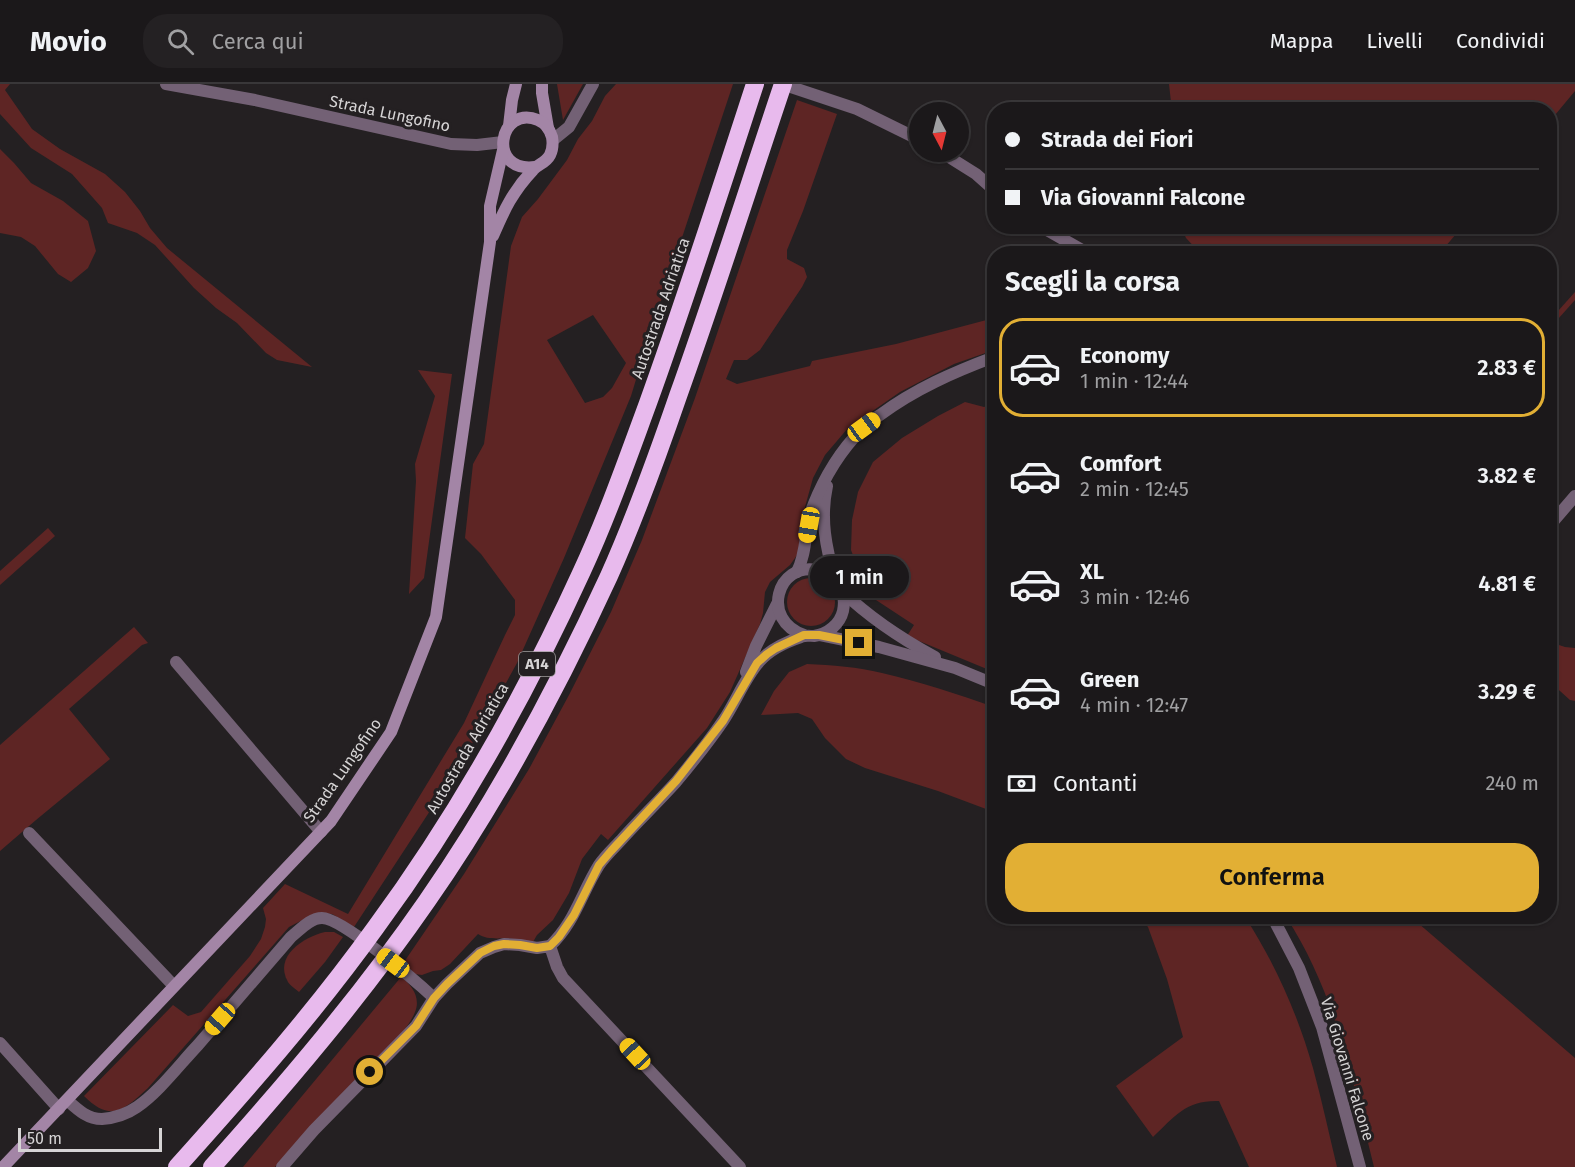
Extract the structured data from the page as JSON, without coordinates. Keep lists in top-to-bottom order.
{
  "streets": {
    "highway": ["Autostrada Adriatica", "A14"],
    "main road": ["Strada Lungofino"],
    "street": ["Via Giovanni Falcone"]
  },
  "scale_bar": "50 m",
  "north": "bottom",
  "page": {
    "header": "Movio",
    "search": "Cerca qui",
    "nav": ["Mappa", "Livelli", "Condividi"],
    "banner": ["Strada dei Fiori", "Via Giovanni Falcone"],
    "heading": "Scegli la corsa",
    "list": [
      {
        "name": "Economy",
        "note": "1 min · 12:44",
        "value": "2.83 €"
      },
      {
        "name": "Comfort",
        "note": "2 min · 12:45",
        "value": "3.82 €"
      },
      {
        "name": "XL",
        "note": "3 min · 12:46",
        "value": "4.81 €"
      },
      {
        "name": "Green",
        "note": "4 min · 12:47",
        "value": "3.29 €"
      }
    ],
    "bubble": "1 min",
    "pay": ["Contanti", "240 m"],
    "buttons": "Conferma",
    "scale": "50 m"
  }
}
